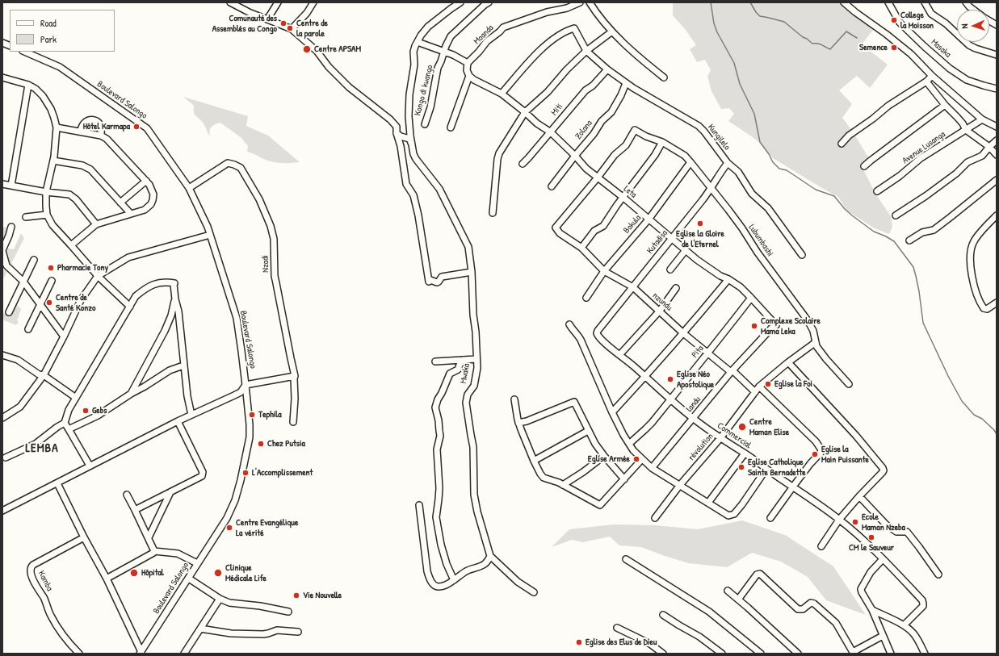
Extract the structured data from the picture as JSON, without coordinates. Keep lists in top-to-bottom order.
{
  "streets": {
    "street": [
      "Moanda",
      "Masaka",
      "Kongo di kwango",
      "Boulevard Salongo",
      "Miti",
      "Zolana",
      "Kungilelo",
      "Avenue Lusanga",
      "Leta",
      "Bokula",
      "Lubumbashi",
      "Kutadisa",
      "Nzadi",
      "nzundu",
      "Pita",
      "Mwaka",
      "landu",
      "Commercial",
      "révolution",
      "Kamba"
    ]
  },
  "crossings": [
    ["Boulevard Salongo", "Nzadi"],
    ["Miti", "Kungilelo"],
    ["Miti", "Leta"],
    ["Zolana", "Kungilelo"],
    ["Zolana", "Leta"],
    ["Kungilelo", "Leta"],
    ["Kungilelo", "Kutadisa"],
    ["Leta", "Bokula"],
    ["Leta", "Lubumbashi"],
    ["Leta", "Kutadisa"],
    ["Leta", "nzundu"],
    ["Leta", "Pita"],
    ["Leta", "landu"],
    ["Bokula", "Lubumbashi"],
    ["Bokula", "nzundu"],
    ["Lubumbashi", "Kutadisa"],
    ["Lubumbashi", "nzundu"],
    ["Lubumbashi", "révolution"],
    ["Kutadisa", "nzundu"],
    ["Kutadisa", "Commercial"],
    ["nzundu", "Pita"],
    ["nzundu", "landu"],
    ["nzundu", "révolution"],
    ["Pita", "Commercial"],
    ["landu", "Commercial"],
    ["Commercial", "révolution"]
  ],
  "districts": ["LEMBA"],
  "places": [
    "College la Moisson",
    "Comunauté des Assemblés au Congo",
    "Centre de la parole",
    "Semence",
    "Centre APSAM",
    "Hôtel Karmapa",
    "Eglise la Gloire de l'Eternel",
    "Pharmacie Tony",
    "Centre de Santé Konzo",
    "Complexe Scolaire Mama Leka",
    "Eglise Néo Apostolique",
    "Eglise la Foi",
    "Gebs",
    "Tephila",
    "Centre Maman Elise",
    "Chez Putsia",
    "Eglise la Main Puissante",
    "Eglise Armée",
    "Eglise Catholique Sainte Bernadette",
    "L'Accomplissement",
    "Ecole Maman Nzeba",
    "Centre Evangélique La vérité",
    "CM le Sauveur",
    "Hôpital",
    "Clinique Médicale Life",
    "Vie Nouvelle",
    "Eglise des Elus de Dieu"
  ],
  "legend": ["Road", "Park"],
  "north": "left"
}
